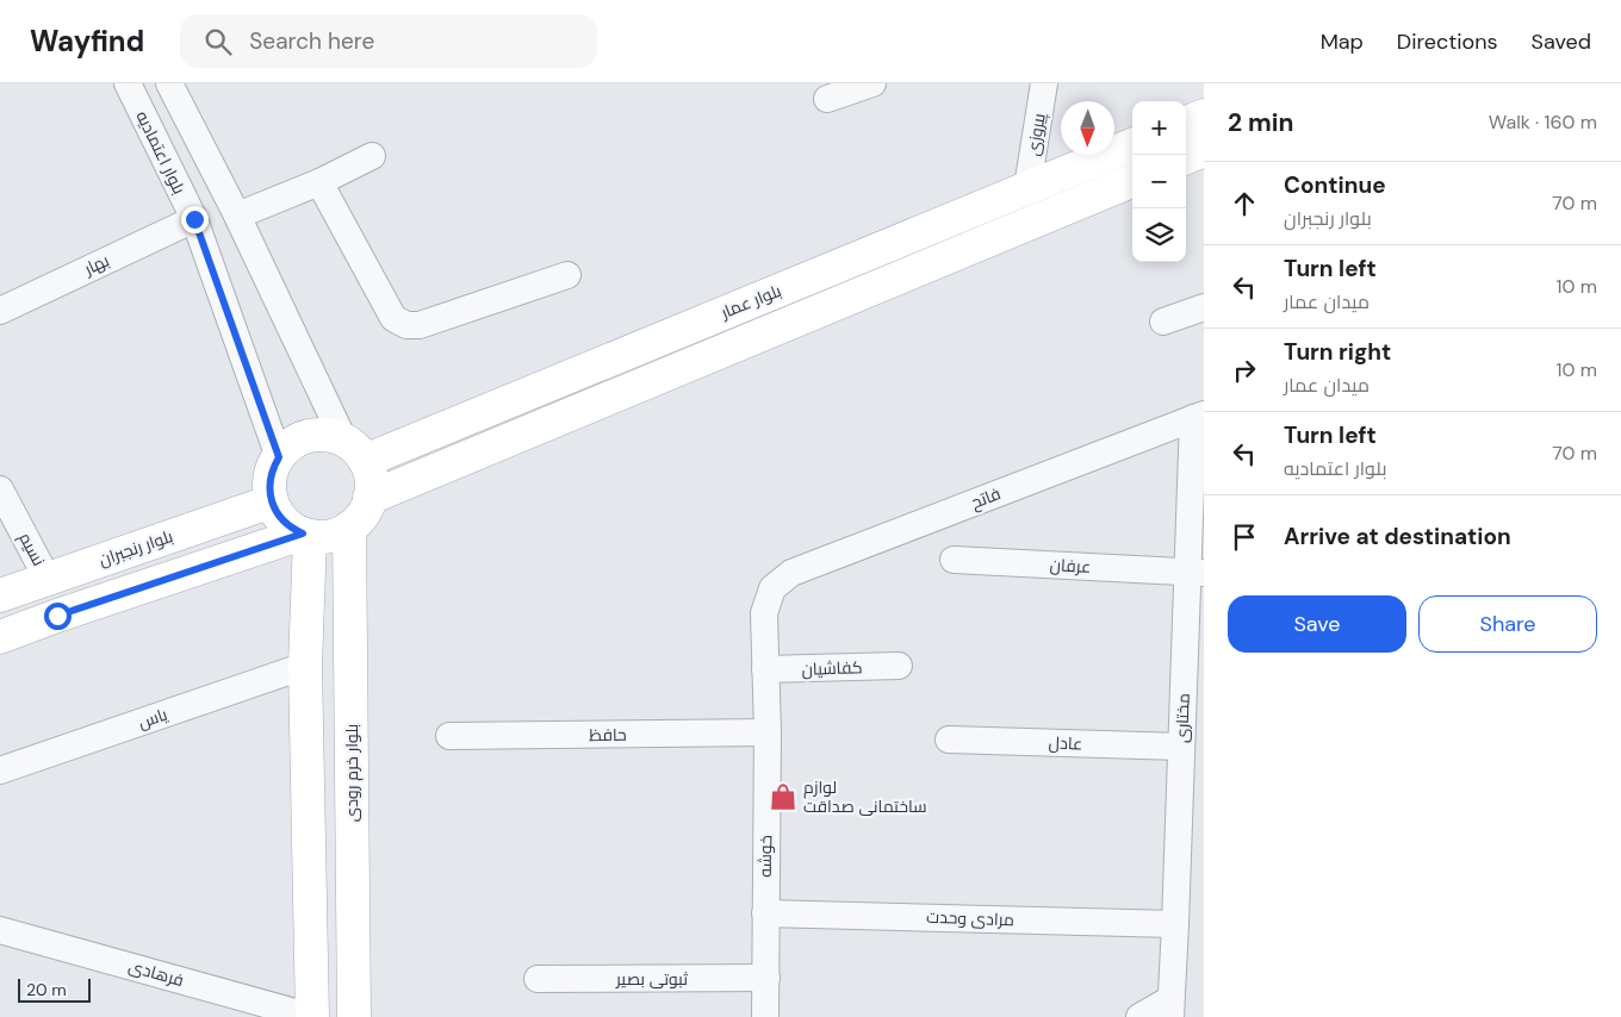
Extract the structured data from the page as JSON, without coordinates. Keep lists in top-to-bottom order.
{
  "streets": {
    "main road": ["بلوار عمار", "بلوار رنجبران", "بلوار خرم رودی"],
    "street": [
      "پیروزی",
      "بلوار اعتمادیه",
      "بهار",
      "فاتح",
      "نسیم",
      "عرفان",
      "کفاشیان",
      "یاس",
      "مختاری",
      "حافظ",
      "عادل",
      "خوشه",
      "مرادی وحدت",
      "فرهادی",
      "ثبوتی بصیر"
    ]
  },
  "crossings": [
    ["پیروزی", "بلوار عمار"],
    ["بلوار اعتمادیه", "بهار"],
    ["بلوار اعتمادیه", "بلوار عمار"],
    ["بلوار اعتمادیه", "بلوار رنجبران"],
    ["بلوار اعتمادیه", "بلوار خرم رودی"],
    ["بلوار عمار", "بلوار رنجبران"],
    ["بلوار عمار", "بلوار خرم رودی"],
    ["فاتح", "مختاری"],
    ["فاتح", "خوشه"],
    ["بلوار رنجبران", "نسیم"],
    ["بلوار رنجبران", "بلوار خرم رودی"],
    ["عرفان", "مختاری"],
    ["کفاشیان", "خوشه"],
    ["مختاری", "عادل"],
    ["مختاری", "مرادی وحدت"],
    ["حافظ", "خوشه"],
    ["خوشه", "مرادی وحدت"],
    ["خوشه", "ثبوتی بصیر"]
  ],
  "places": {
    "shop": ["لوازم ساختمانی صداقت"]
  },
  "scale_bar": "20 m",
  "north": "bottom",
  "page": {
    "header": "Wayfind",
    "search": "Search here",
    "nav": ["Map", "Directions", "Saved"],
    "heading": ["2 min", "Walk · 160 m"],
    "map_buttons": ["+", "−"],
    "list": [
      ["Continue", "بلوار رنجبران", "70 m"],
      ["Turn left", "میدان عمار", "10 m"],
      ["Turn right", "میدان عمار", "10 m"],
      ["Turn left", "بلوار اعتمادیه", "70 m"],
      "Arrive at destination"
    ],
    "buttons": ["Save", "Share"],
    "scale": "20 m"
  }
}
